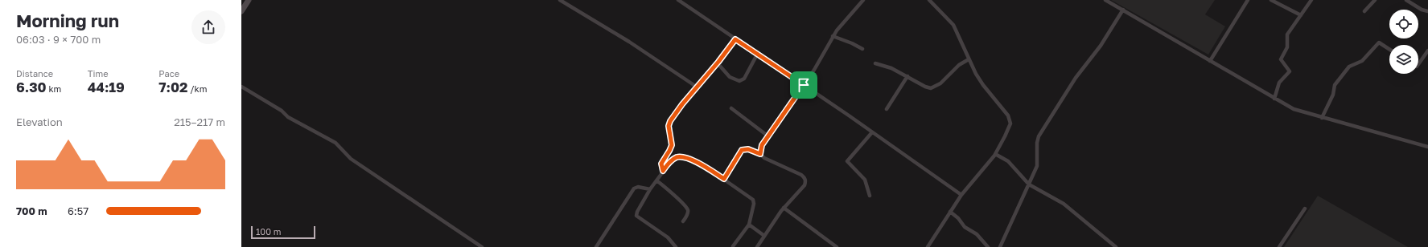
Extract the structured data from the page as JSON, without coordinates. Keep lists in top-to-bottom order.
{
  "scale_bar": "100 m",
  "page": {
    "heading": ["Morning run", "06:03 · 9 × 700 m"],
    "stats": [
      ["Distance", "6.30 km"],
      ["Time", "44:19"],
      ["Pace", "7:02 /km"]
    ],
    "chart": ["Elevation", "215–217 m"],
    "list": [
      {
        "name": "700 m",
        "note": "6:57"
      }
    ],
    "scale": "100 m"
  }
}
